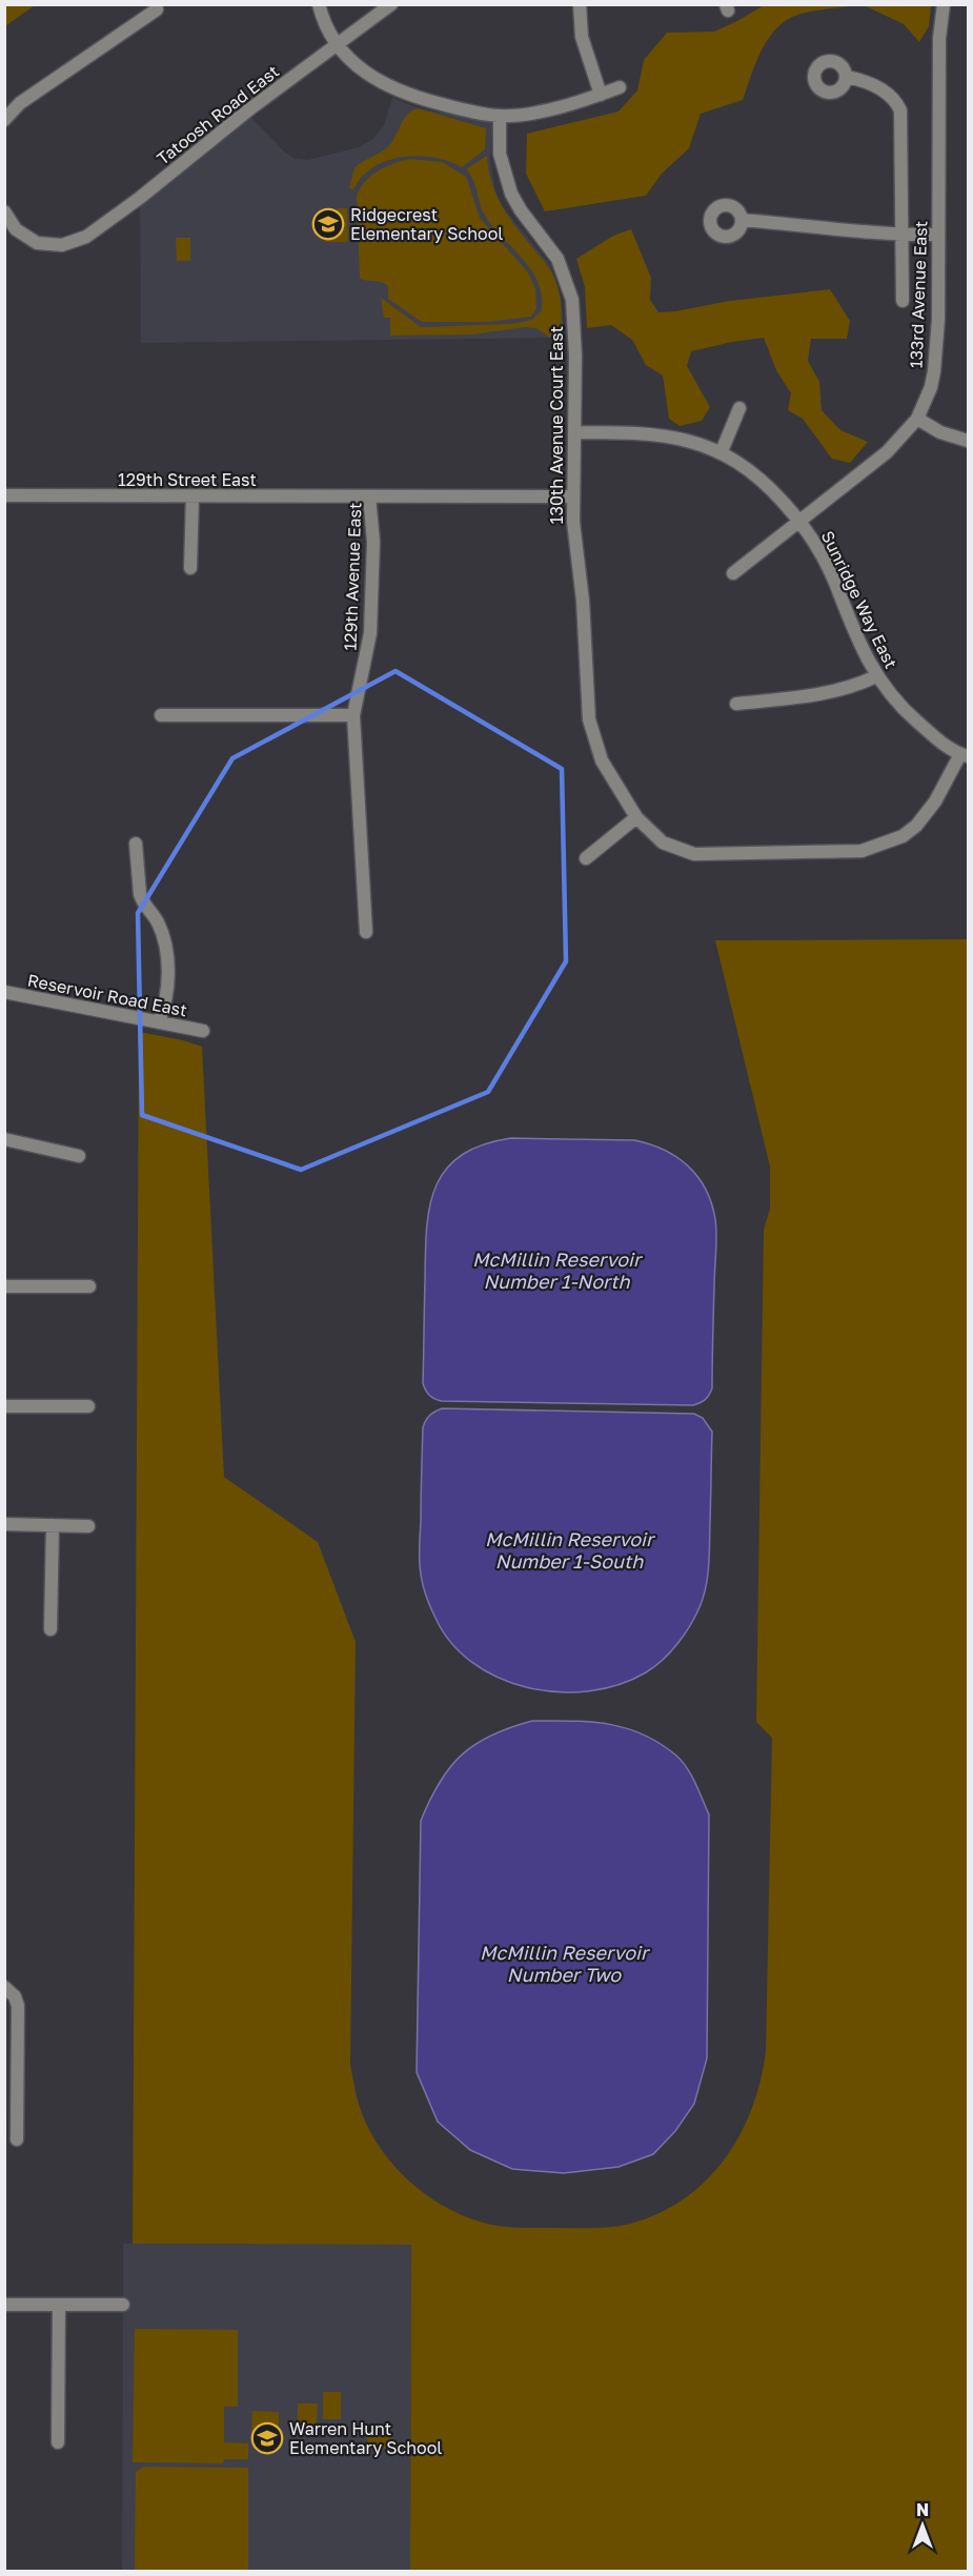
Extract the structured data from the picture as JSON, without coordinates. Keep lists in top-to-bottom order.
{
  "streets": {
    "street": [
      "Tatoosh Road East",
      "133rd Avenue East",
      "130th Avenue Court East",
      "129th Street East",
      "129th Avenue East",
      "Sunridge Way East",
      "Reservoir Road East"
    ]
  },
  "crossings": [
    ["133rd Avenue East", "Sunridge Way East"],
    ["130th Avenue Court East", "129th Avenue East"],
    ["130th Avenue Court East", "Sunridge Way East"],
    ["129th Street East", "129th Avenue East"]
  ],
  "water": ["McMillin Reservoir Number 1-North", "McMillin Reservoir Number 1-South", "McMillin Reservoir Number Two"],
  "places": {
    "school or university": ["Ridgecrest Elementary School", "Warren Hunt Elementary School"]
  },
  "north": "top"
}
